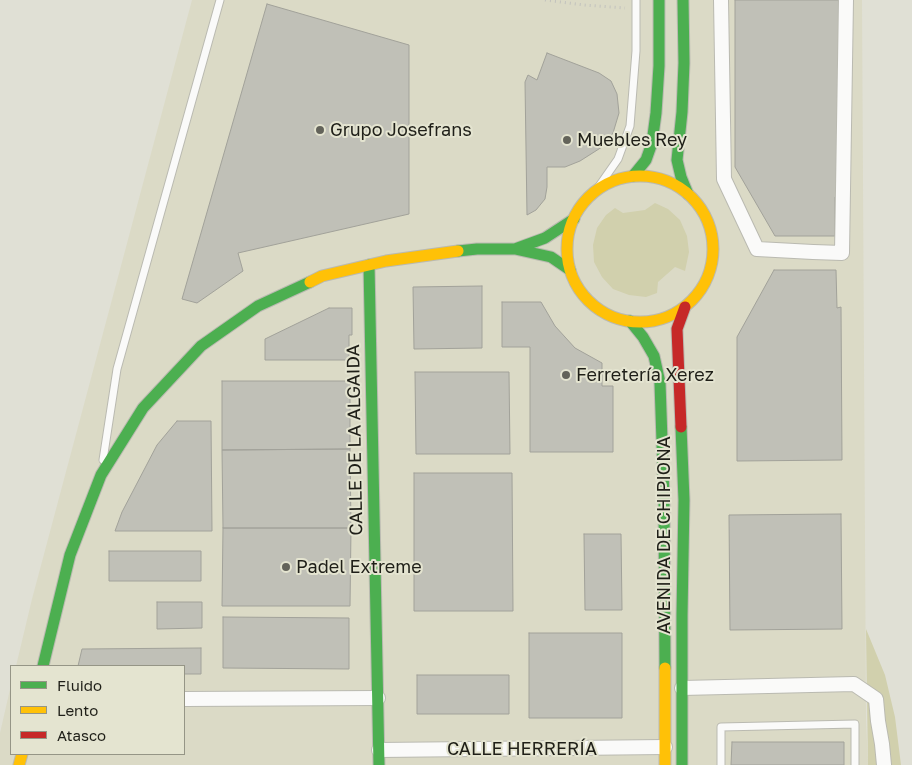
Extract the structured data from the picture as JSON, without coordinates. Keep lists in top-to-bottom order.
{
  "streets": {
    "main road": ["CALLE DE LA ALGAIDA", "AVENIDA DE CHIPIONA"],
    "street": ["CALLE HERRERÍA"]
  },
  "crossings": [
    ["CALLE DE LA ALGAIDA", "CALLE HERRERÍA"],
    ["AVENIDA DE CHIPIONA", "CALLE HERRERÍA"]
  ],
  "places": [
    "Grupo Josefrans",
    "Muebles Rey",
    "Ferretería Xerez",
    "Padel Extreme"
  ],
  "legend": ["Fluido", "Lento", "Atasco"]
}
